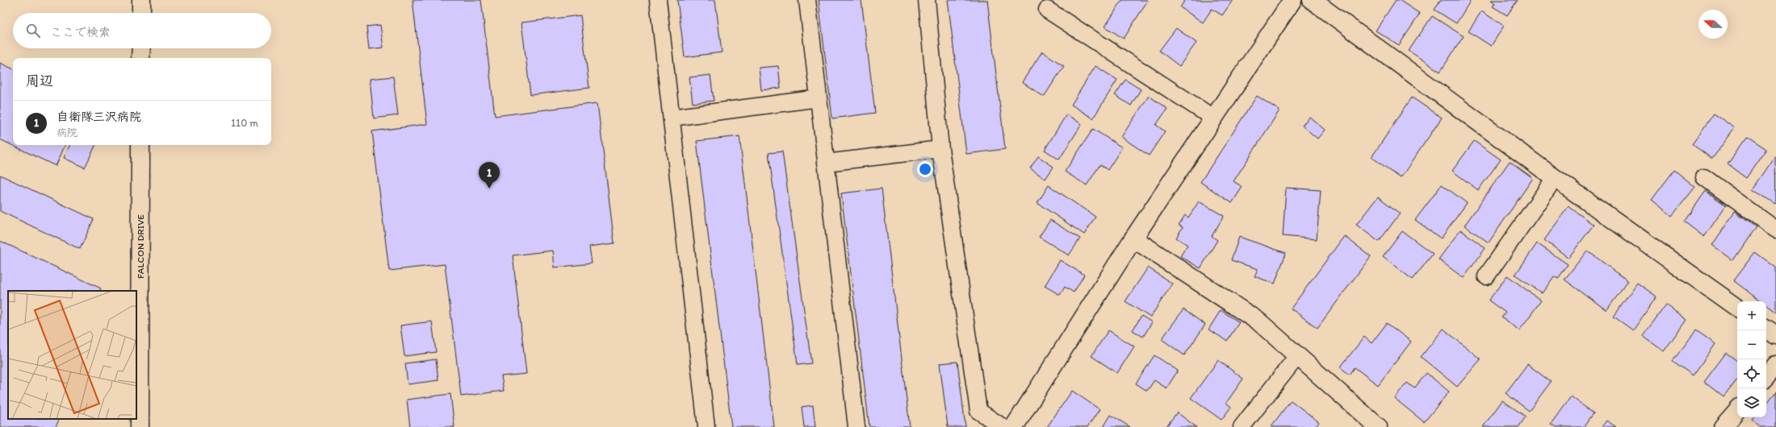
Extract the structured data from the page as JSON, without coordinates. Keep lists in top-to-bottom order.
{
  "streets": {
    "street": ["FALCON DRIVE"]
  },
  "north": "left",
  "page": {
    "search": "ここで検索",
    "heading": "周辺",
    "list": [
      {
        "mark": "1",
        "name": "自衛隊三沢病院",
        "note": "病院",
        "value": "110 m"
      }
    ],
    "pins": "1",
    "map_buttons": ["+", "−"]
  }
}
